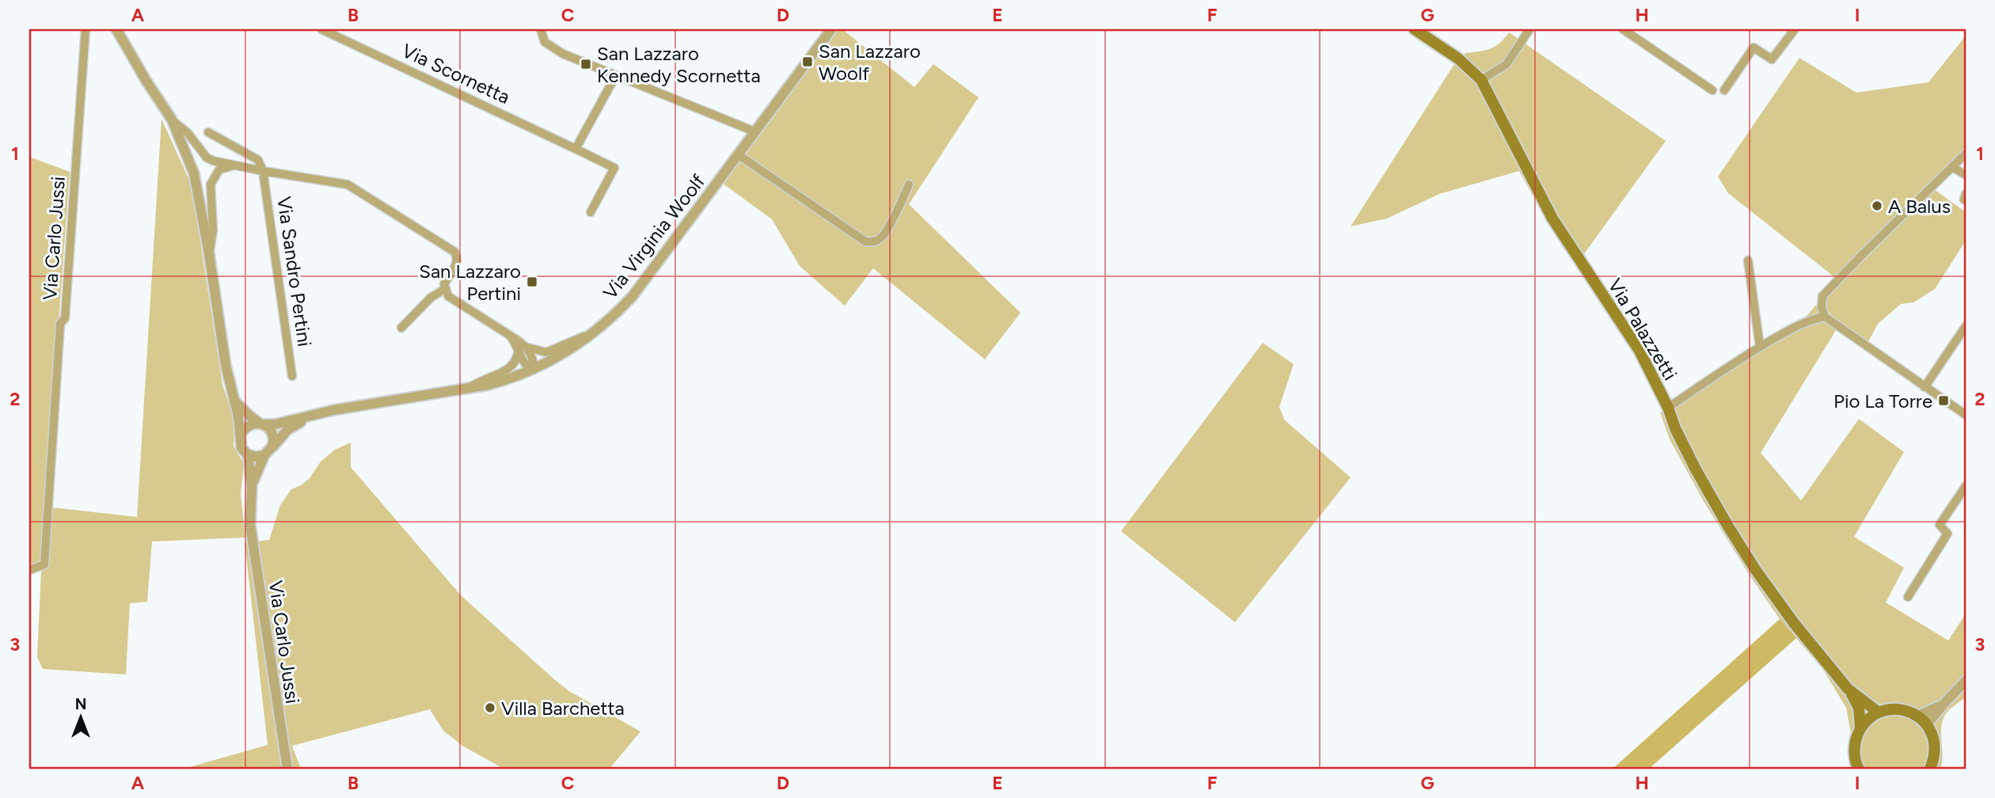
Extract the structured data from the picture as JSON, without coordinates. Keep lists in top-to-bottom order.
{
  "streets": {
    "main road": ["Via Palazzetti"],
    "street": [
      "Via Scornetta",
      "Via Virginia Woolf",
      "Via Carlo Jussi",
      "Via Sandro Pertini"
    ]
  },
  "crossings": [
    ["Via Virginia Woolf", "Via Carlo Jussi"]
  ],
  "places": {
    "transit": [
      "San Lazzaro Woolf",
      "San Lazzaro Kennedy Scornetta",
      "San Lazzaro Pertini",
      "Pio La Torre"
    ],
    "other": ["A Balus", "Villa Barchetta"]
  },
  "north": "top",
  "grid": {
    "columns": [
      "A",
      "B",
      "C",
      "D",
      "E",
      "F",
      "G",
      "H",
      "I"
    ],
    "rows": ["1", "2", "3"]
  }
}
